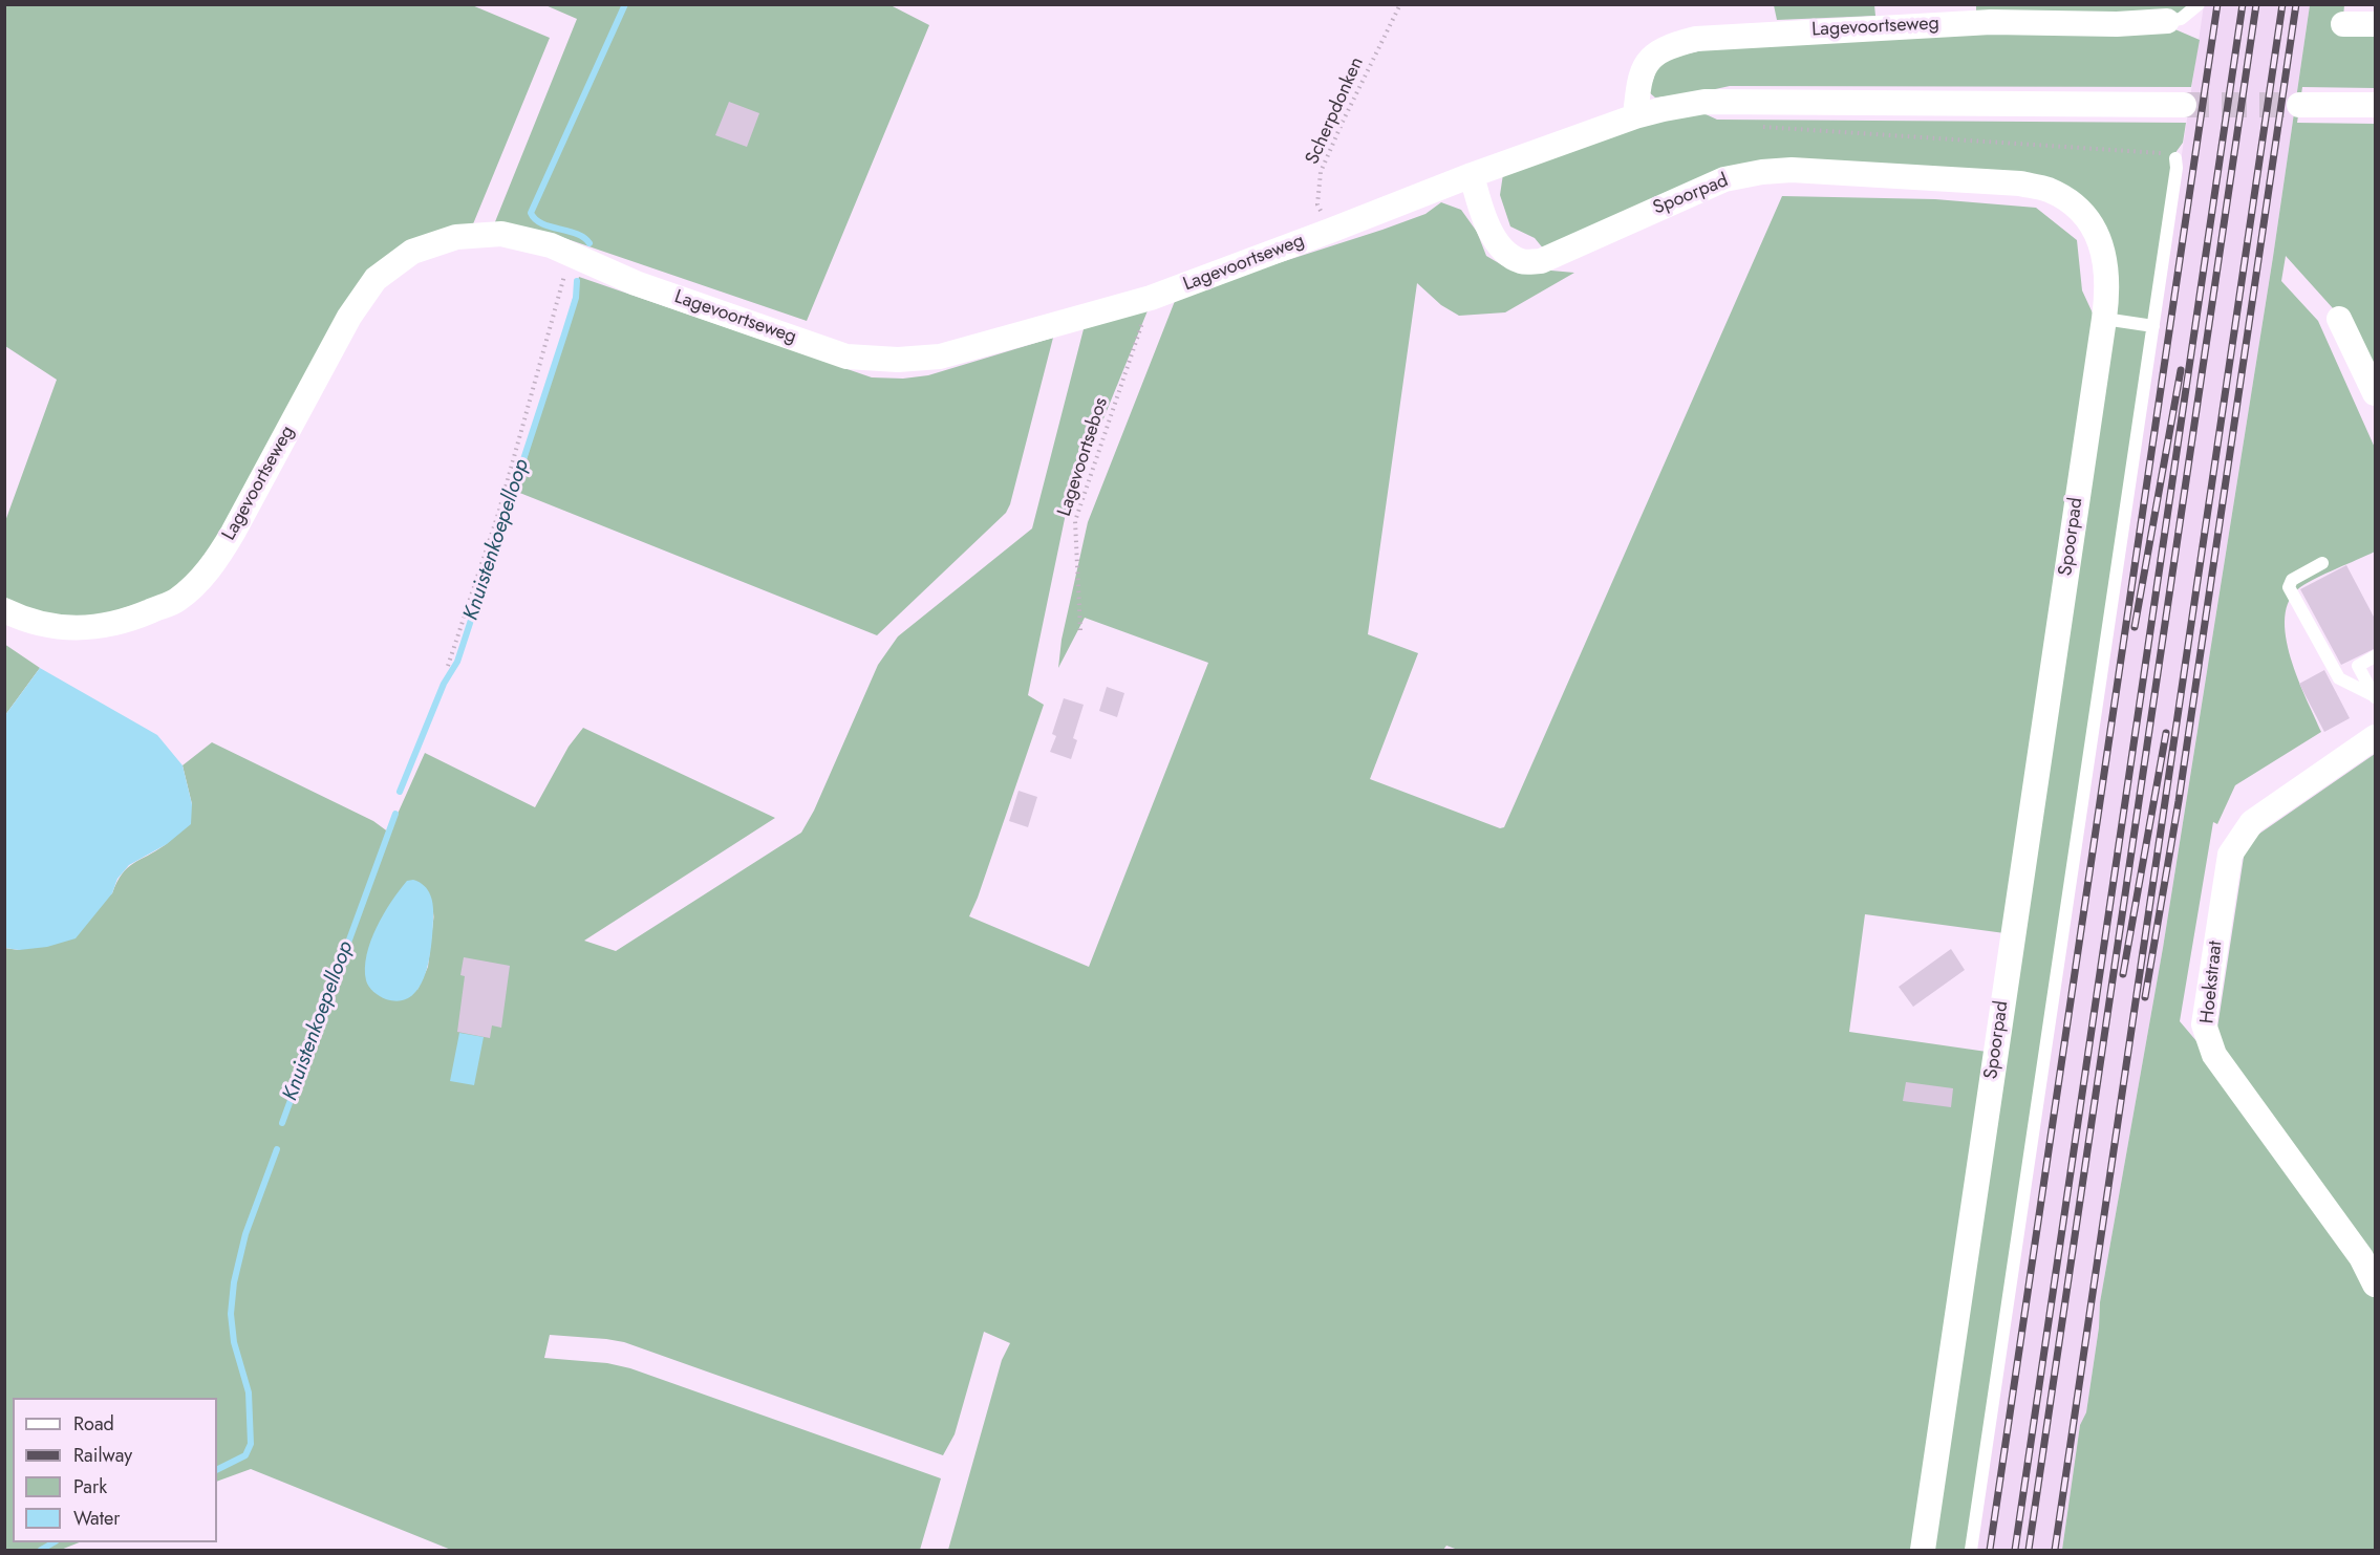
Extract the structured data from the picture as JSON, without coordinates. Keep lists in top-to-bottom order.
{
  "streets": {
    "street": ["Lagevoortseweg", "Spoorpad", "Hoekstraat"],
    "path": ["Scherpdonken", "Lagevoortsebos"]
  },
  "crossings": [
    ["Lagevoortseweg", "Scherpdonken"],
    ["Lagevoortseweg", "Spoorpad"],
    ["Lagevoortseweg", "Lagevoortsebos"]
  ],
  "water": ["Knuistenkoepelloop"],
  "legend": [
    "Road",
    "Railway",
    "Park",
    "Water"
  ]
}
